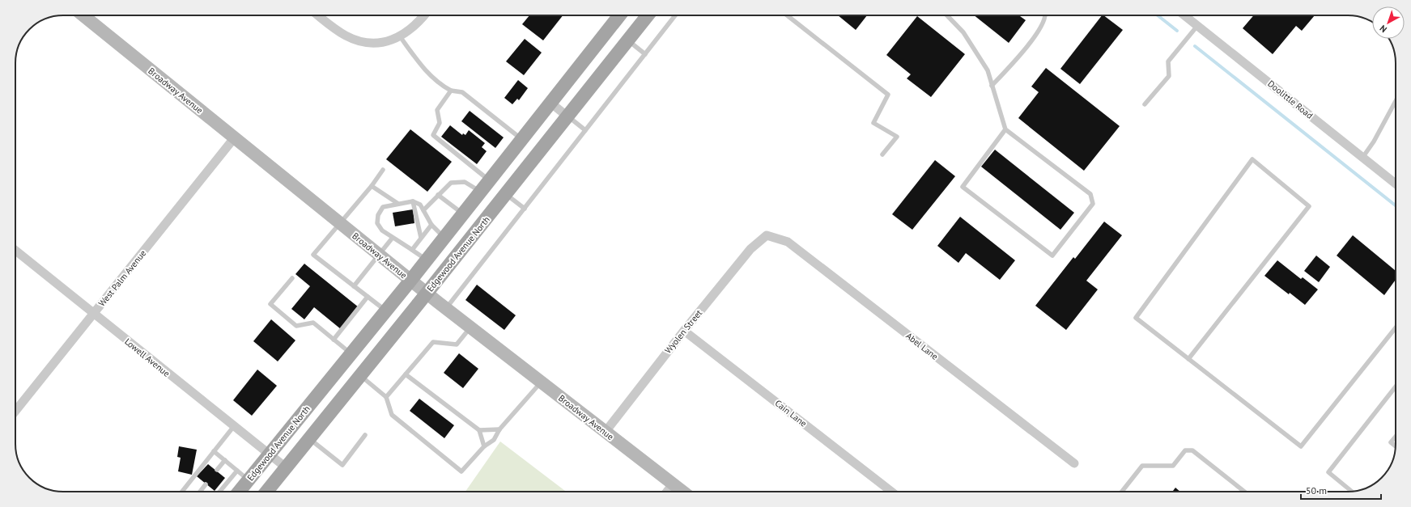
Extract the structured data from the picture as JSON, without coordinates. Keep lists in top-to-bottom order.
{
  "streets": {
    "main road": ["Edgewood Avenue North"],
    "street": [
      "Broadway Avenue",
      "Doolittle Road",
      "West Palm Avenue",
      "Wyolen Street",
      "Abel Lane",
      "Lowell Avenue",
      "Cain Lane"
    ]
  },
  "crossings": [
    ["Broadway Avenue", "Edgewood Avenue North"],
    ["Broadway Avenue", "West Palm Avenue"],
    ["Broadway Avenue", "Wyolen Street"],
    ["Edgewood Avenue North", "Lowell Avenue"],
    ["West Palm Avenue", "Lowell Avenue"],
    ["Wyolen Street", "Abel Lane"],
    ["Wyolen Street", "Cain Lane"]
  ],
  "scale_bar": "50 m",
  "north": "bottom left"
}
